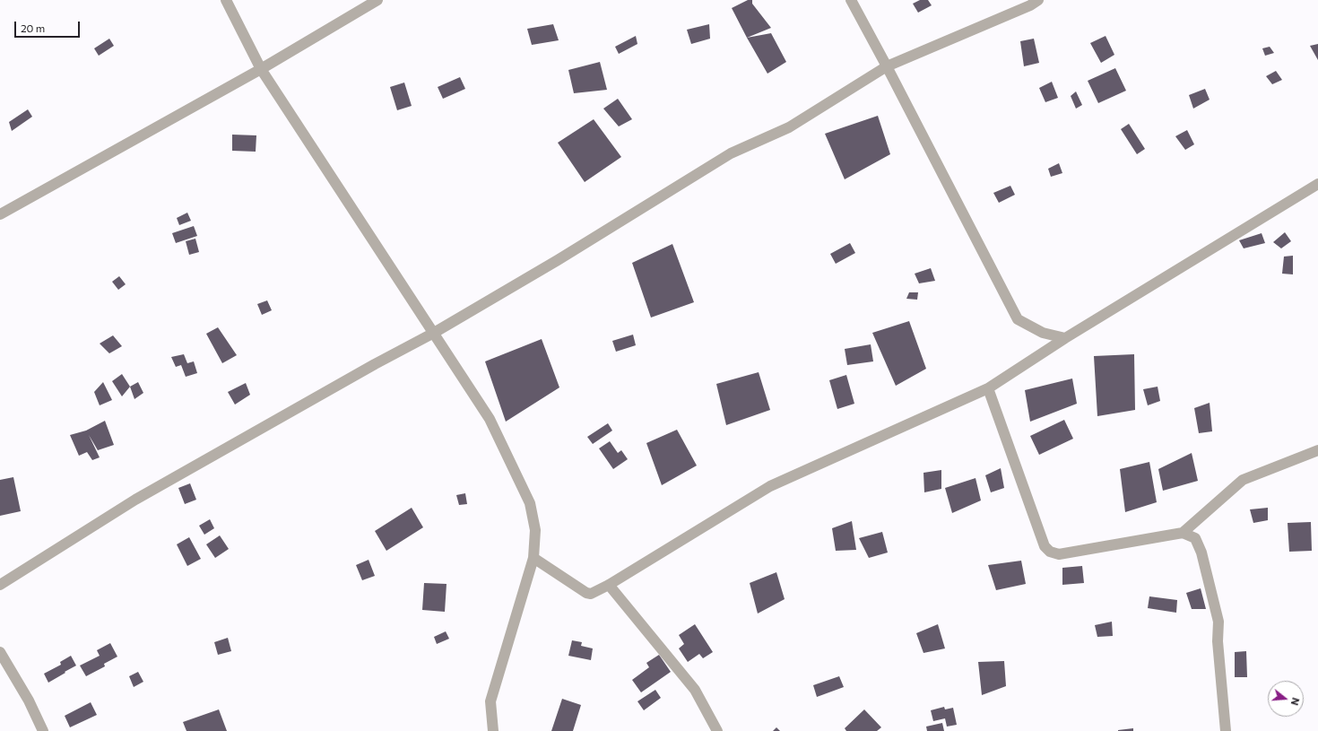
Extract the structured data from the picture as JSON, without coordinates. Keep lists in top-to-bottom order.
{
  "scale_bar": "20 m",
  "north": "right"
}
